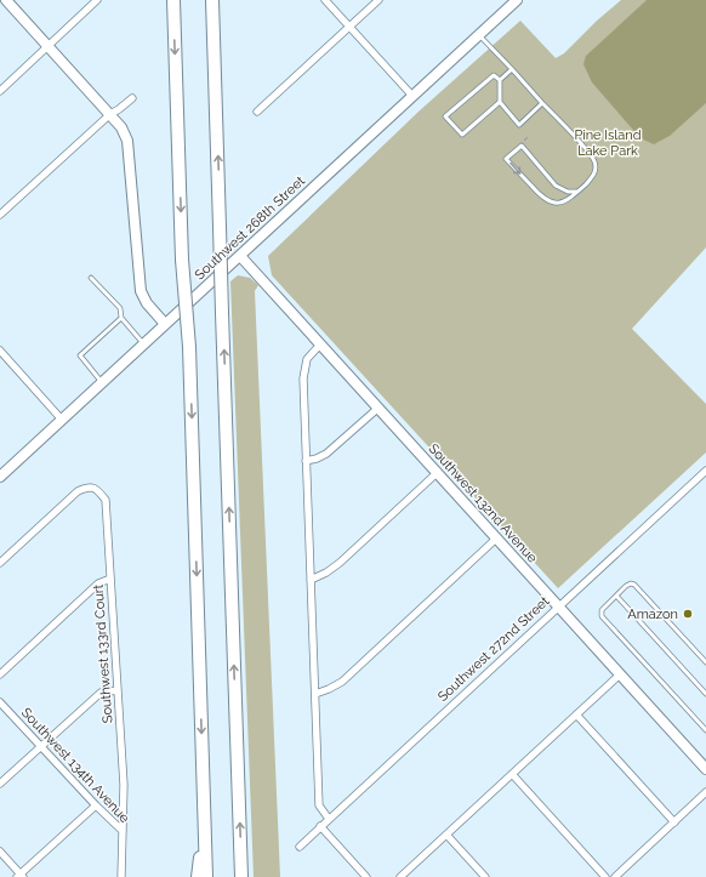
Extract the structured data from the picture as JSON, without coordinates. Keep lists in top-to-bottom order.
{
  "streets": {
    "street": [
      "Southwest 268th Street",
      "Southwest 132nd Avenue",
      "Southwest 272nd Street",
      "Southwest 133rd Court",
      "Southwest 134th Avenue"
    ]
  },
  "crossings": [
    ["Southwest 268th Street", "Southwest 132nd Avenue"],
    ["Southwest 132nd Avenue", "Southwest 272nd Street"],
    ["Southwest 133rd Court", "Southwest 134th Avenue"]
  ],
  "parks": ["Pine Island Lake Park"],
  "places": ["Amazon"]
}
